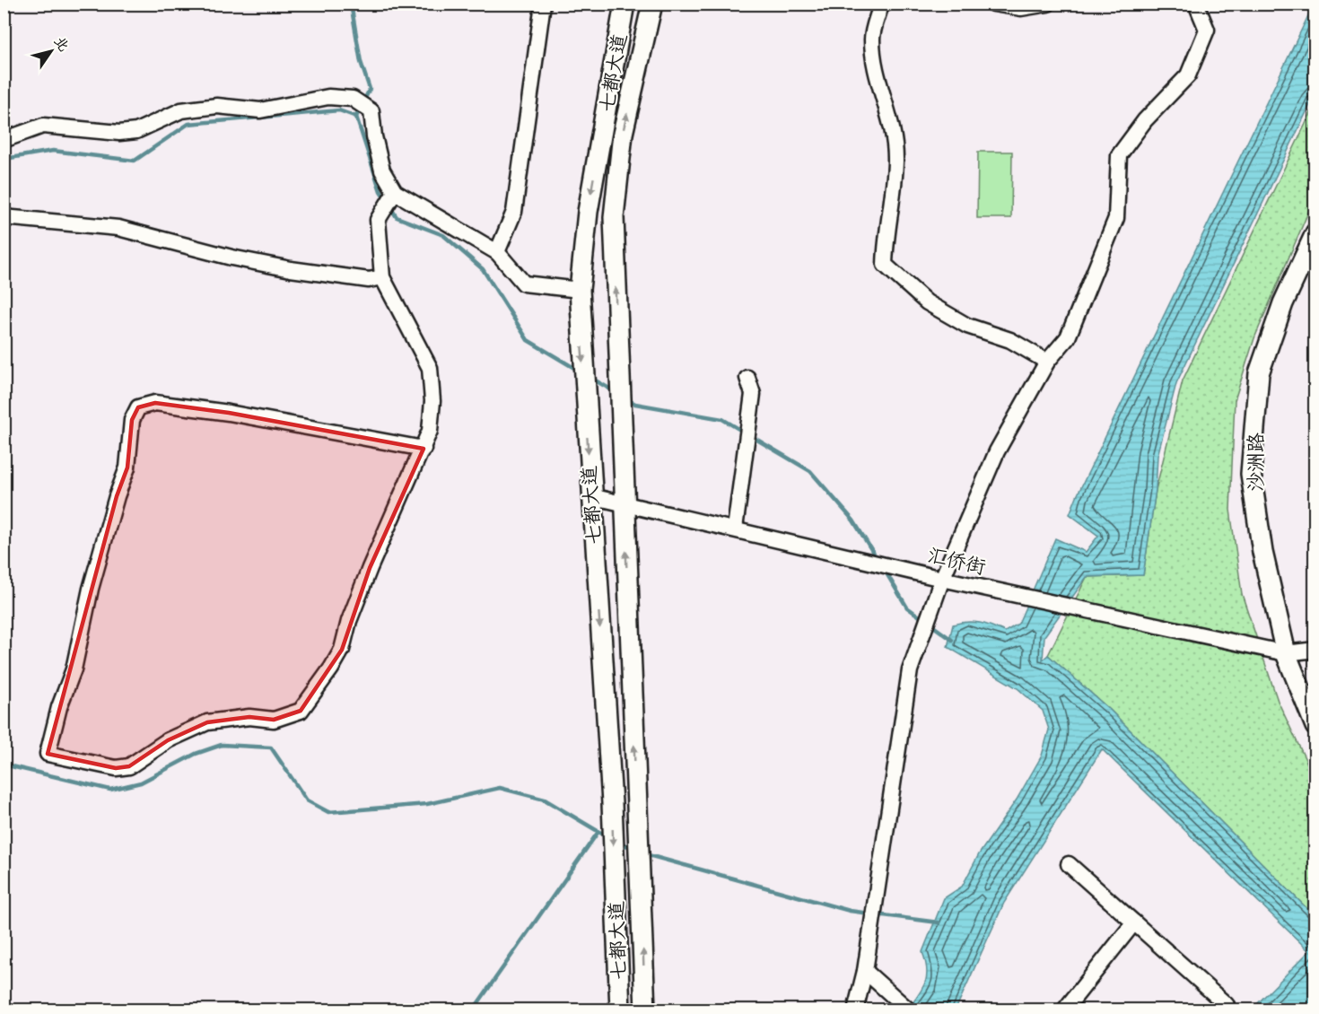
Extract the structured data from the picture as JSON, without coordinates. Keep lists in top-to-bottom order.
{
  "streets": {
    "main road": ["七都大道", "沙洲路"],
    "street": ["汇侨街"]
  },
  "crossings": [
    ["七都大道", "汇侨街"],
    ["沙洲路", "汇侨街"]
  ],
  "north": "top right"
}
